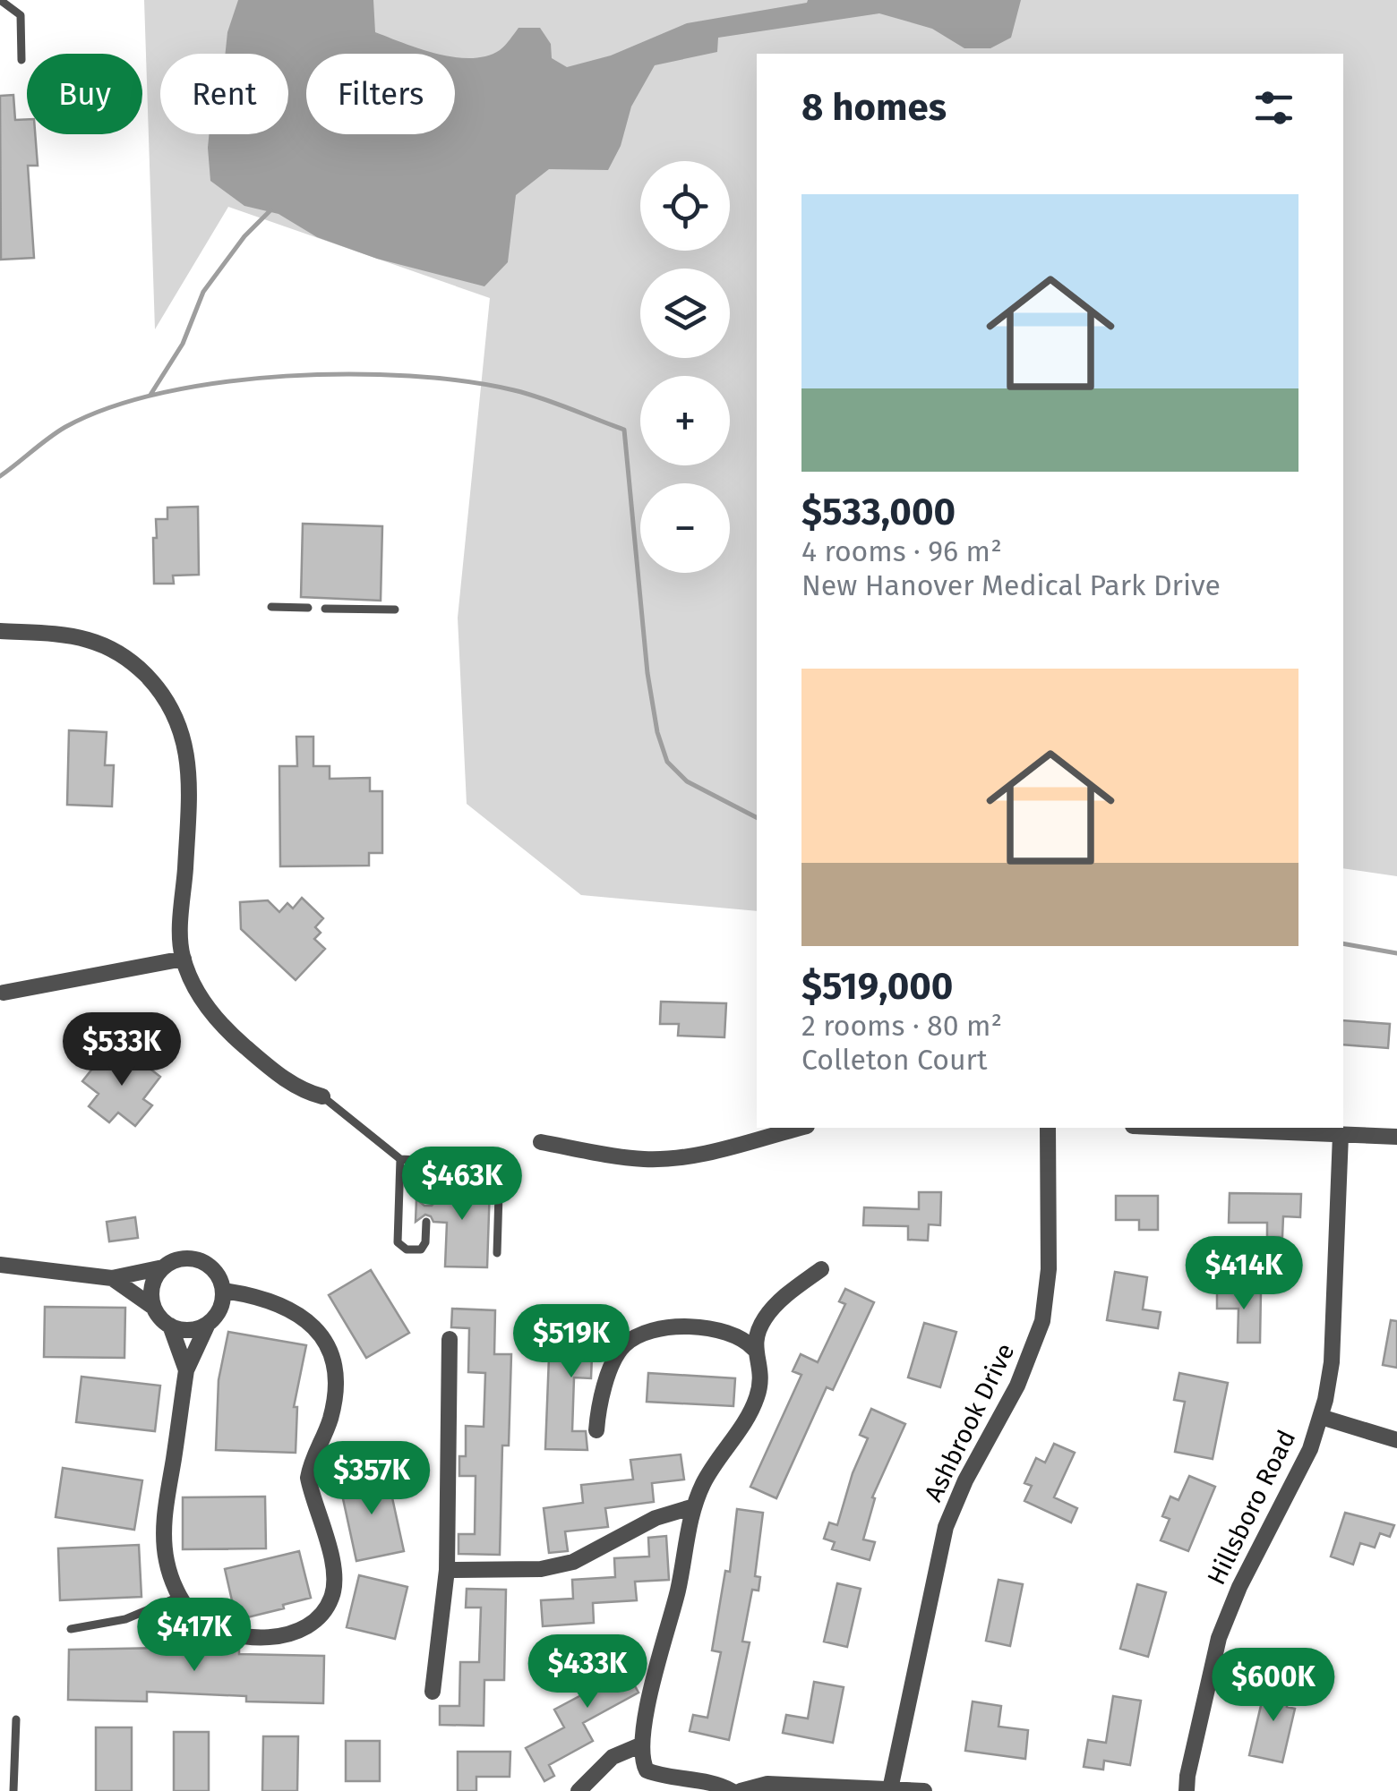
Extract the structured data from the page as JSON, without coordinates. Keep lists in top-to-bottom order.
{
  "streets": {
    "street": ["Ashbrook Drive", "Hillsboro Road"]
  },
  "page": {
    "chip": ["Buy", "Rent", "Filters"],
    "heading": "8 homes",
    "map_buttons": ["+", "−"],
    "list": [
      {
        "name": "$533,000",
        "note": "4 rooms · 96 m² · New Hanover Medical Park Drive"
      },
      {
        "name": "$519,000",
        "note": "2 rooms · 80 m² · Colleton Court"
      }
    ],
    "price": [
      "$533K",
      "$463K",
      "$414K",
      "$519K",
      "$357K",
      "$417K",
      "$433K",
      "$600K"
    ]
  }
}
